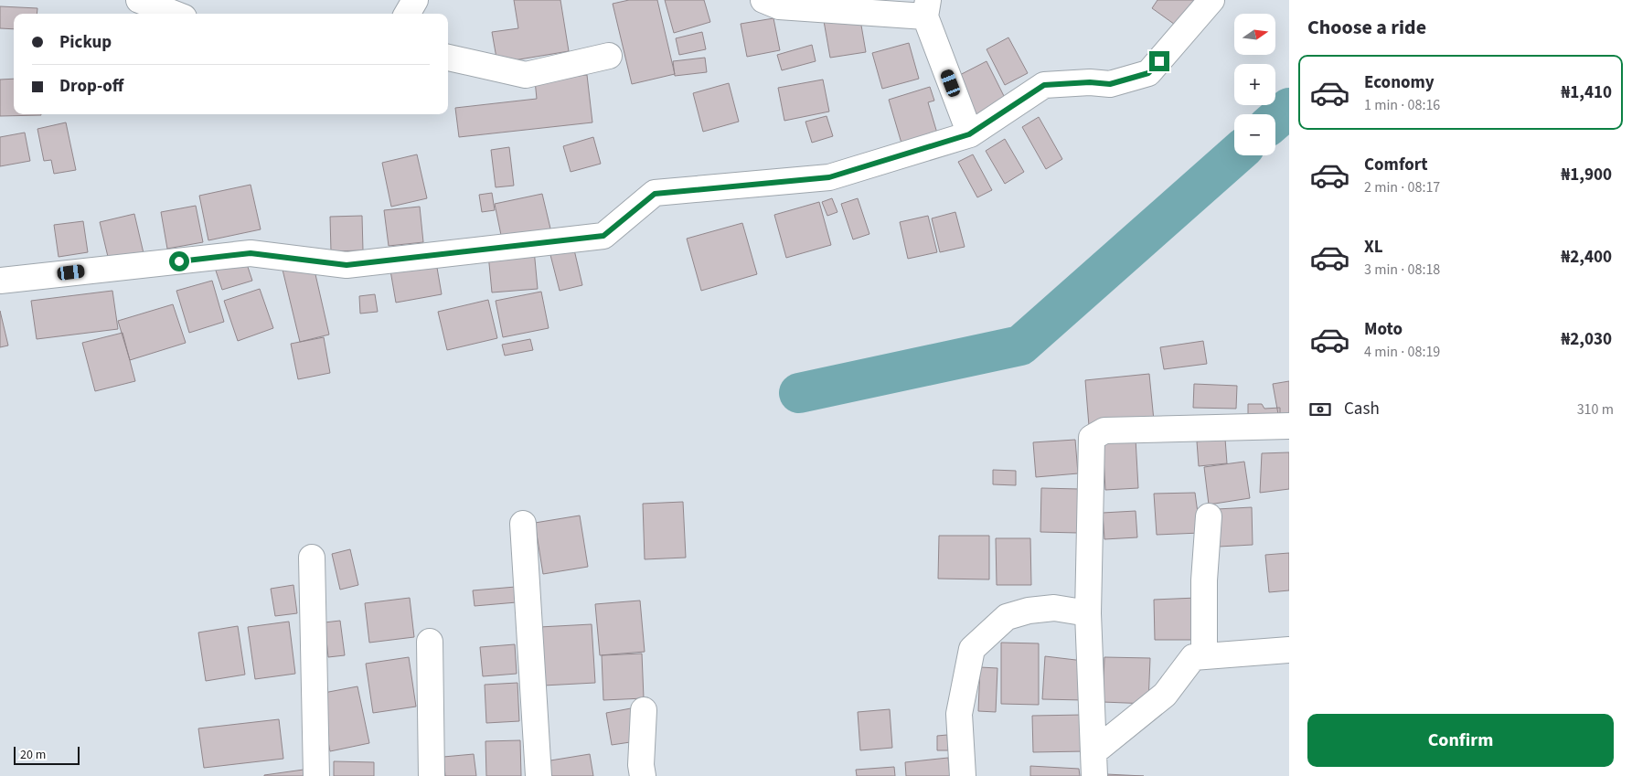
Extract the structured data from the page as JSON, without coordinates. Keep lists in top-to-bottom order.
{
  "scale_bar": "20 m",
  "north": "right",
  "page": {
    "heading": "Choose a ride",
    "map_buttons": ["+", "−"],
    "banner": ["Pickup", "Drop-off"],
    "list": [
      {
        "name": "Economy",
        "note": "1 min · 08:16",
        "value": "₦1,410"
      },
      {
        "name": "Comfort",
        "note": "2 min · 08:17",
        "value": "₦1,900"
      },
      {
        "name": "XL",
        "note": "3 min · 08:18",
        "value": "₦2,400"
      },
      {
        "name": "Moto",
        "note": "4 min · 08:19",
        "value": "₦2,030"
      }
    ],
    "pay": ["Cash", "310 m"],
    "buttons": "Confirm",
    "scale": "20 m"
  }
}
